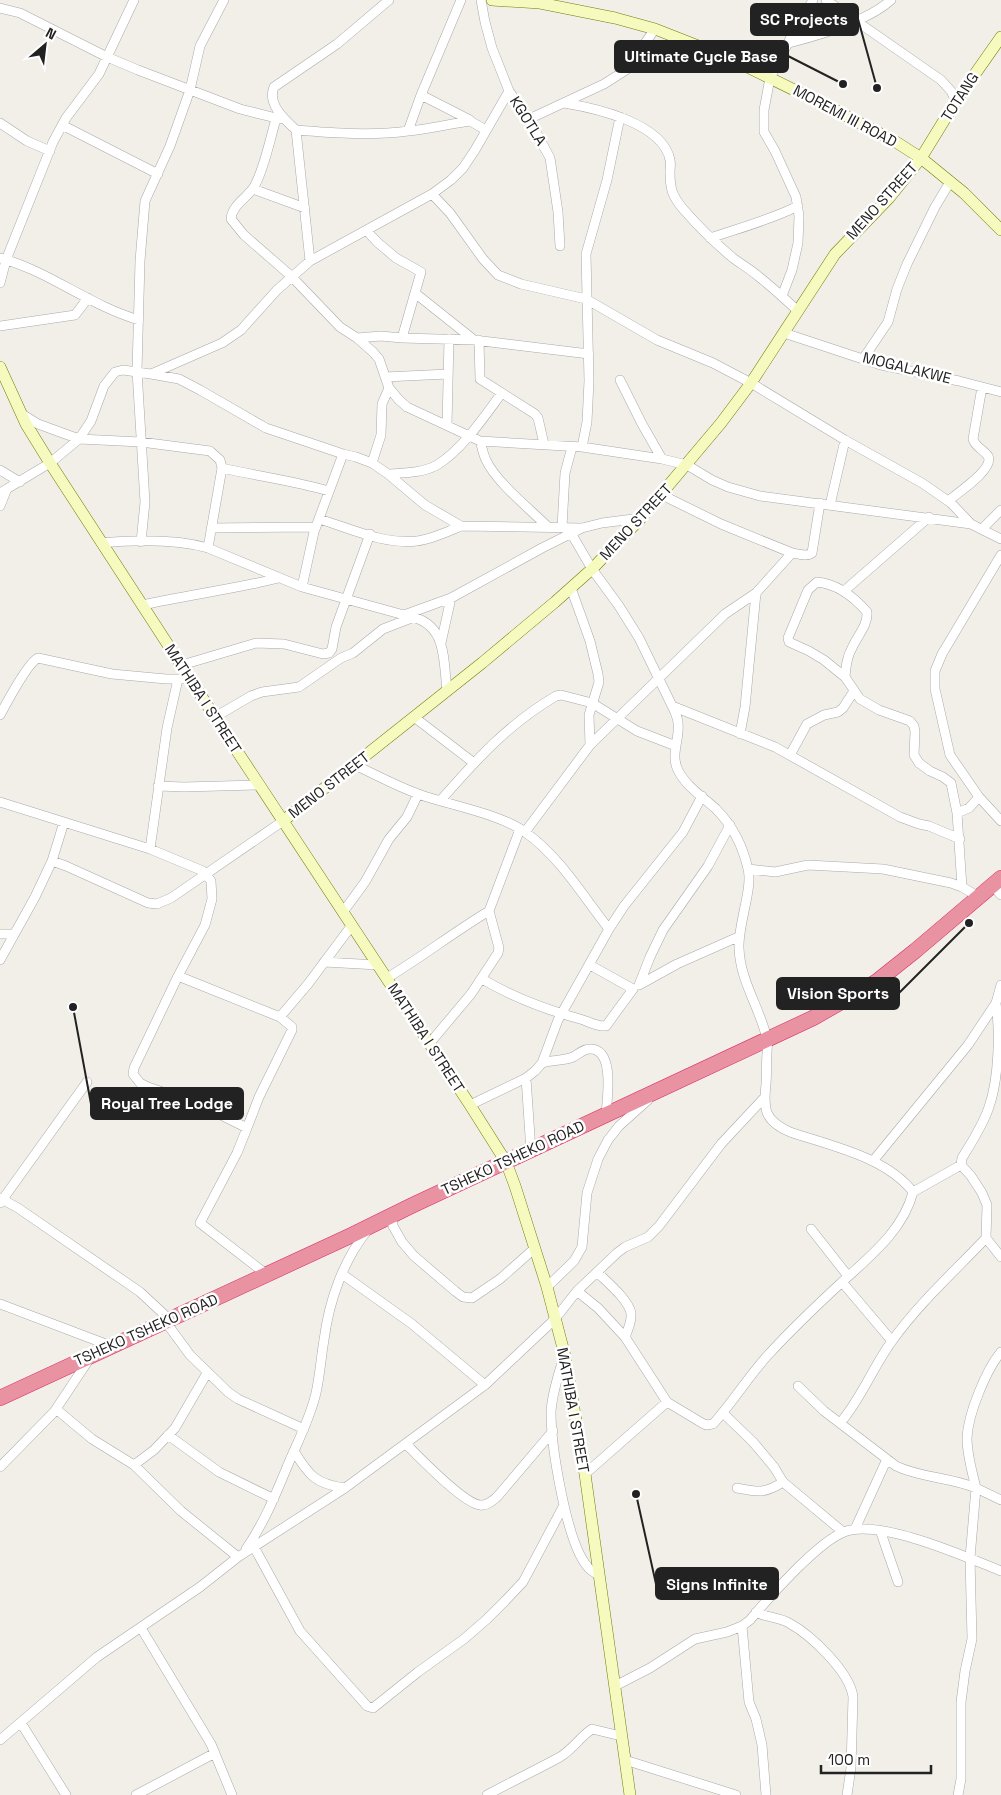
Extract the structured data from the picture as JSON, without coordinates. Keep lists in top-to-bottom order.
{
  "streets": {
    "highway": ["TSHEKO TSHEKO ROAD"],
    "street": [
      "TOTANG",
      "MOREMI III ROAD",
      "KGOTLA",
      "MENO STREET",
      "MOGALAKWE",
      "MATHIBA I STREET"
    ]
  },
  "crossings": [
    ["TOTANG", "MOREMI III ROAD"],
    ["TOTANG", "MENO STREET"],
    ["MOREMI III ROAD", "MENO STREET"],
    ["MENO STREET", "MOGALAKWE"],
    ["MENO STREET", "MATHIBA I STREET"],
    ["MATHIBA I STREET", "TSHEKO TSHEKO ROAD"]
  ],
  "places": [
    "Ultimate Cycle Base",
    "SC Projects",
    "Vision Sports",
    "Royal Tree Lodge",
    "Signs Infinite"
  ],
  "scale_bar": "100 m",
  "north": "top right"
}
